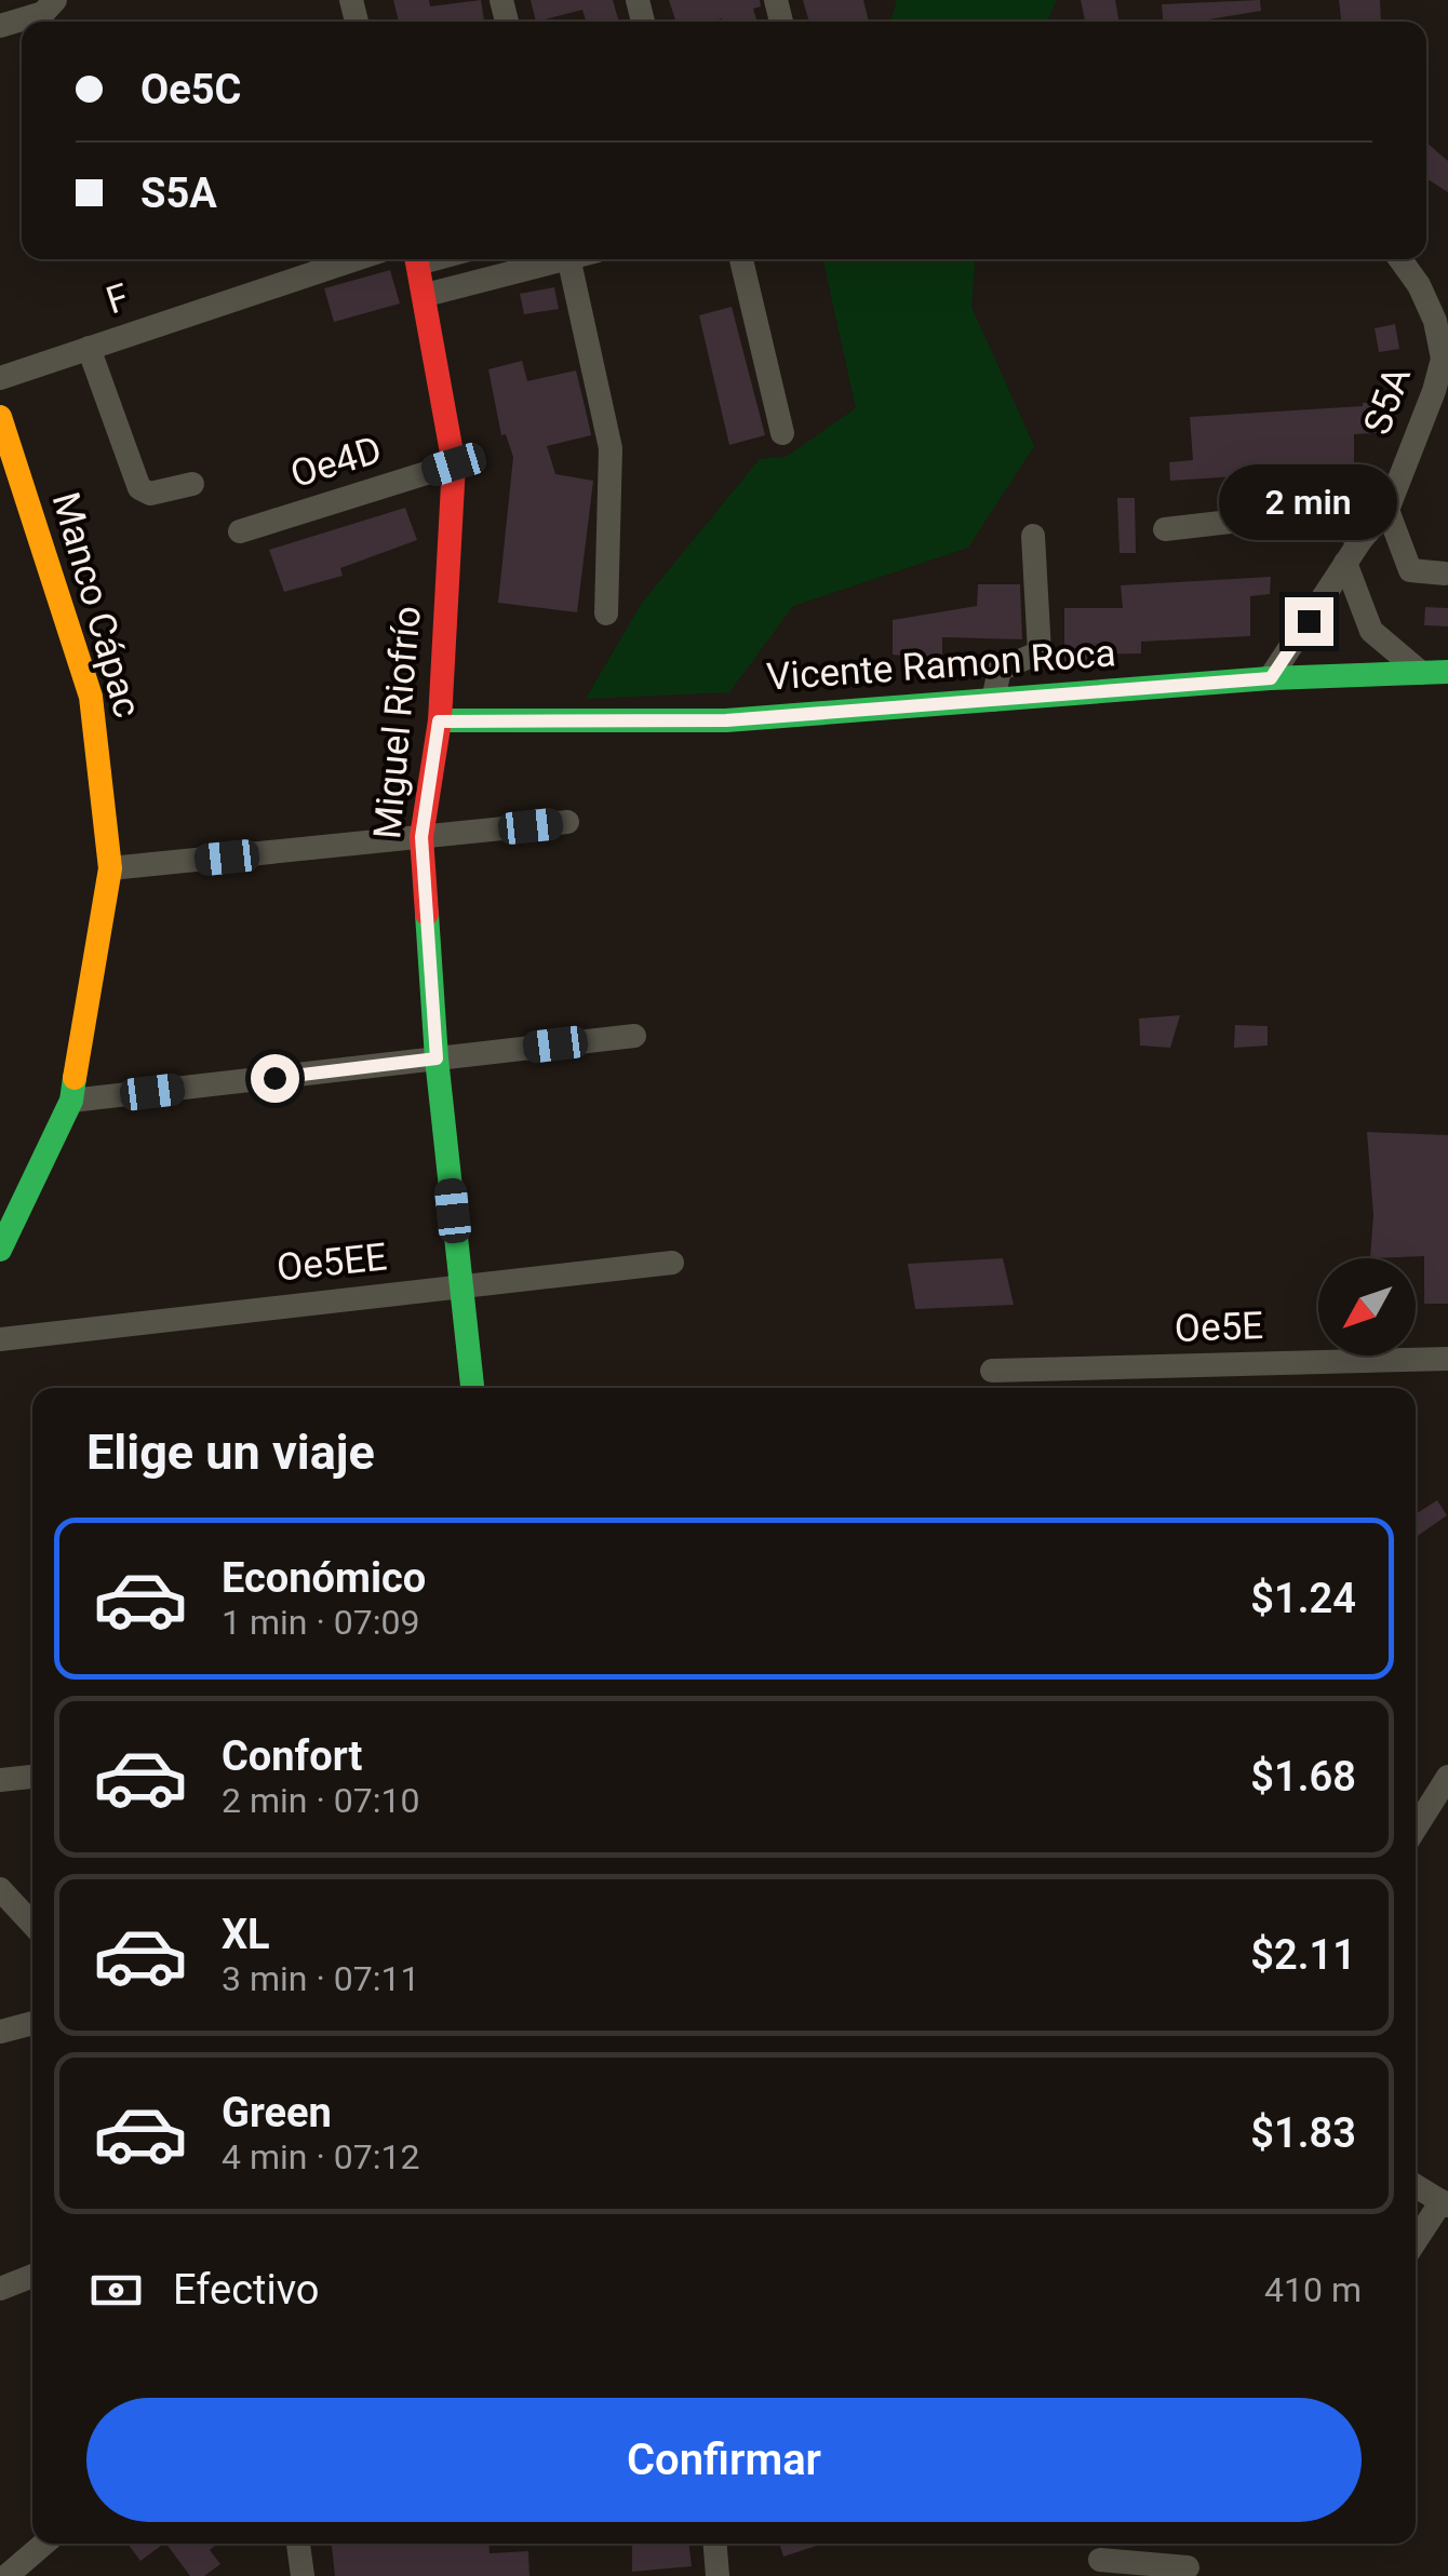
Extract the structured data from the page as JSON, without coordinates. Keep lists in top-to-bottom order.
{
  "streets": {
    "street": [
      "F",
      "S5A",
      "Oe4D",
      "Manco Cápac",
      "Vicente Ramon Roca",
      "Miguel Riofrío",
      "Oe5EE",
      "Oe5E"
    ]
  },
  "crossings": [
    ["S5A", "Vicente Ramon Roca"],
    ["Oe4D", "Miguel Riofrío"],
    ["Vicente Ramon Roca", "Miguel Riofrío"],
    ["Miguel Riofrío", "Oe5EE"]
  ],
  "north": "bottom left",
  "page": {
    "banner": ["Oe5C", "S5A"],
    "bubble": "2 min",
    "heading": "Elige un viaje",
    "list": [
      {
        "name": "Económico",
        "note": "1 min · 07:09",
        "value": "$1.24"
      },
      {
        "name": "Confort",
        "note": "2 min · 07:10",
        "value": "$1.68"
      },
      {
        "name": "XL",
        "note": "3 min · 07:11",
        "value": "$2.11"
      },
      {
        "name": "Green",
        "note": "4 min · 07:12",
        "value": "$1.83"
      }
    ],
    "pay": ["Efectivo", "410 m"],
    "buttons": "Confirmar"
  }
}
